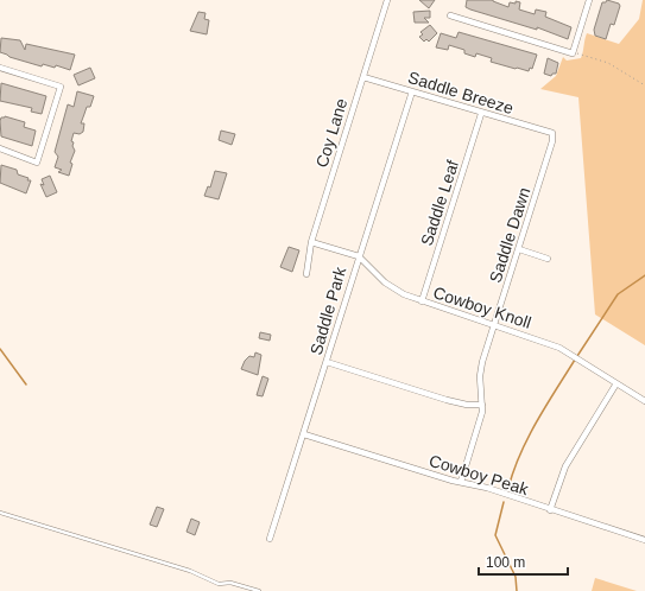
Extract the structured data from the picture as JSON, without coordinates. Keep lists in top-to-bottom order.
{
  "streets": {
    "street": [
      "Saddle Breeze",
      "Coy Lane",
      "Saddle Leaf",
      "Saddle Dawn",
      "Cowboy Knoll",
      "Saddle Park",
      "Cowboy Peak"
    ]
  },
  "crossings": [
    ["Saddle Breeze", "Coy Lane"],
    ["Saddle Breeze", "Saddle Leaf"],
    ["Saddle Breeze", "Saddle Dawn"],
    ["Saddle Breeze", "Saddle Park"],
    ["Coy Lane", "Cowboy Knoll"],
    ["Saddle Leaf", "Cowboy Knoll"],
    ["Saddle Dawn", "Cowboy Knoll"],
    ["Saddle Dawn", "Cowboy Peak"],
    ["Cowboy Knoll", "Saddle Park"],
    ["Saddle Park", "Cowboy Peak"]
  ],
  "scale_bar": "100 m"
}
